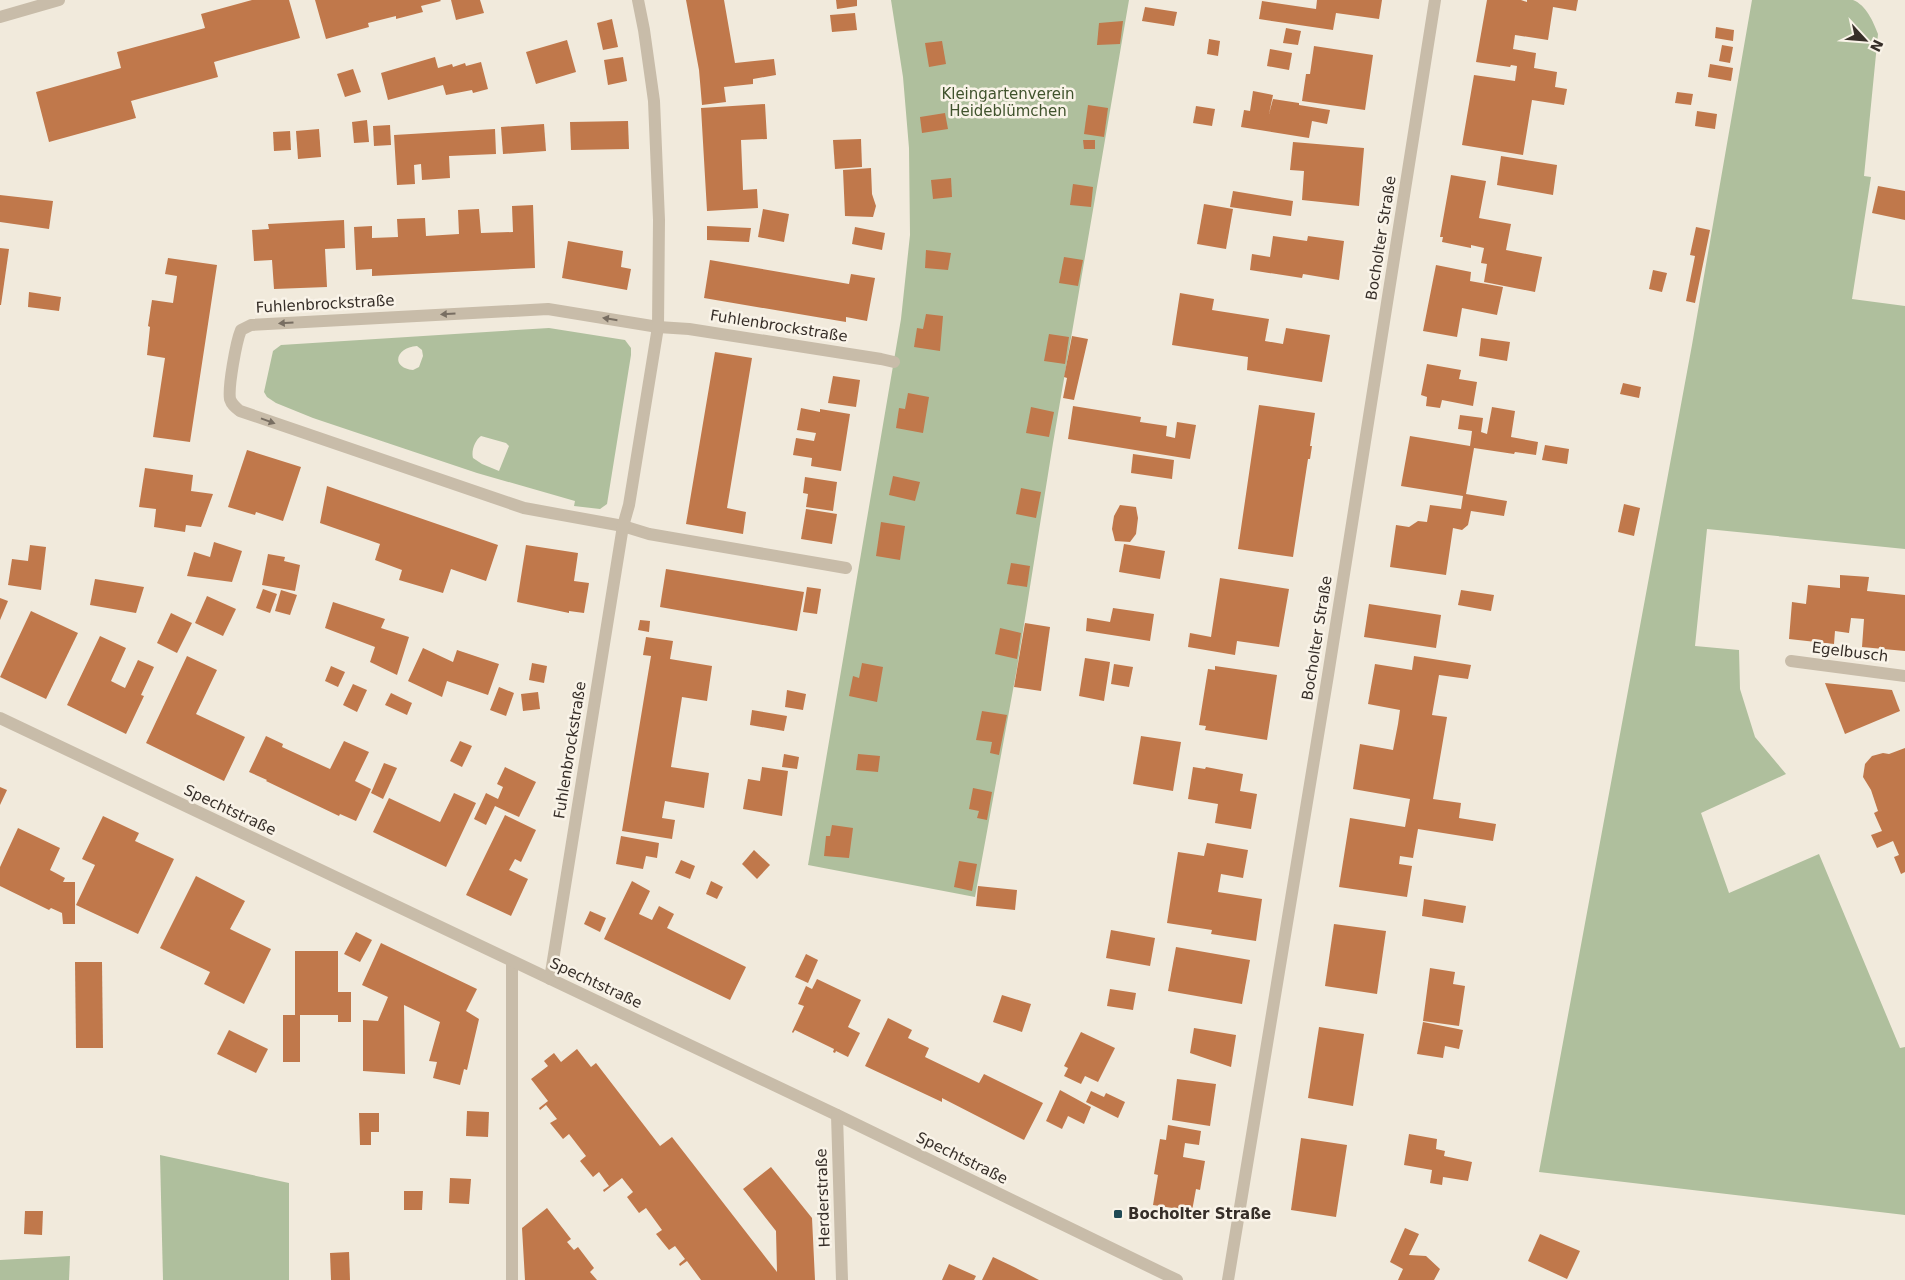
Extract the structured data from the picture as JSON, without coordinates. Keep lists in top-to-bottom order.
{
  "streets": {
    "street": [
      "Bocholter Straße",
      "Fuhlenbrockstraße",
      "Egelbusch",
      "Spechtstraße",
      "Herderstraße"
    ]
  },
  "crossings": [
    ["Fuhlenbrockstraße", "Spechtstraße"],
    ["Spechtstraße", "Herderstraße"]
  ],
  "parks": ["Kleingartenverein Heideblümchen"],
  "places": {
    "transit": ["Bocholter Straße"]
  },
  "north": "bottom right"
}
